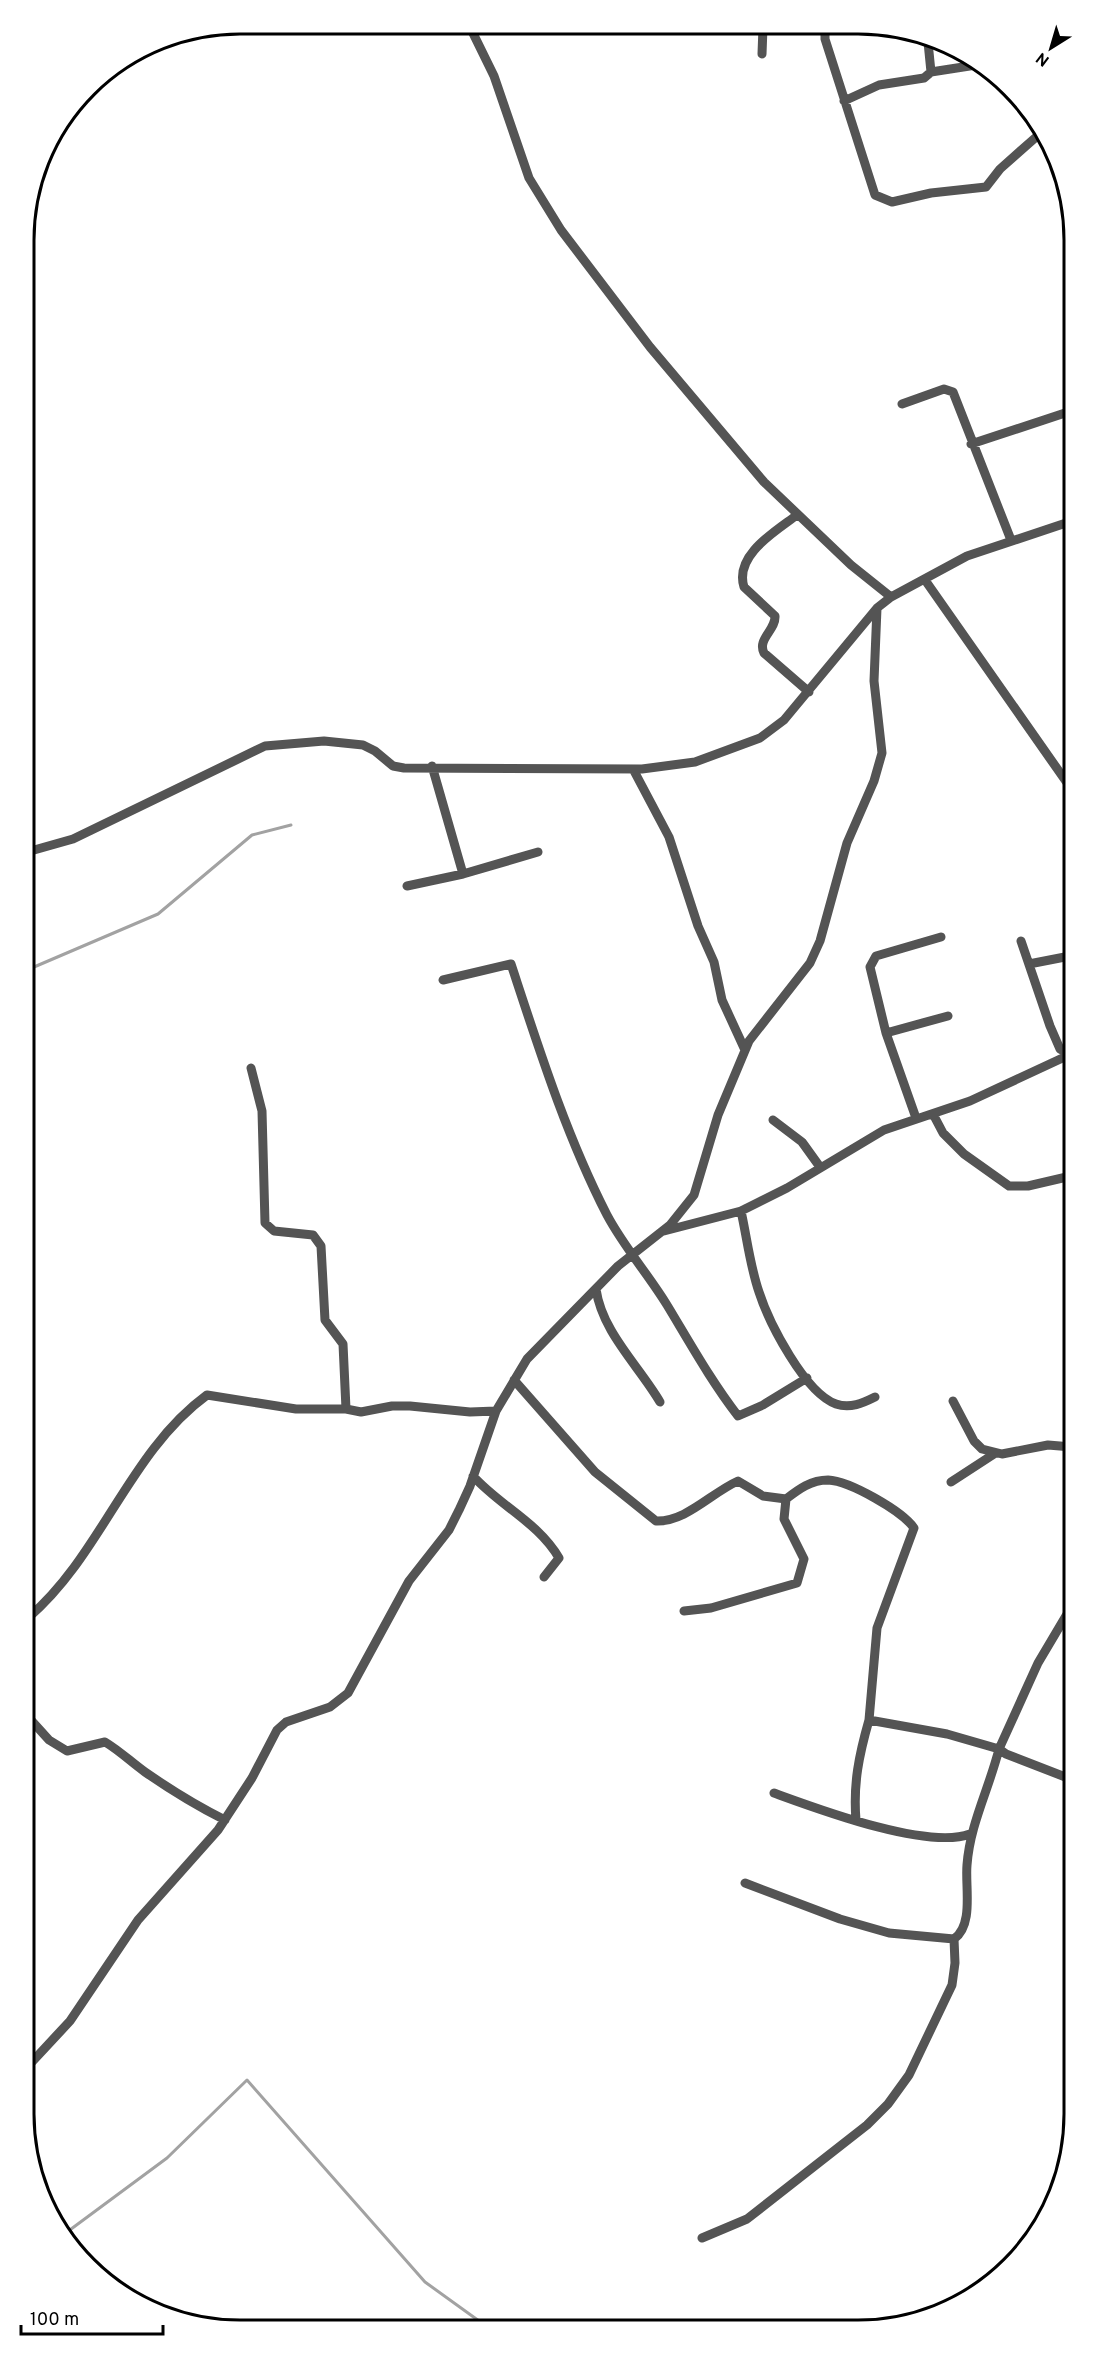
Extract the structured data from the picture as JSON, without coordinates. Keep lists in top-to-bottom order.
{
  "scale_bar": "100 m",
  "north": "bottom left"
}
